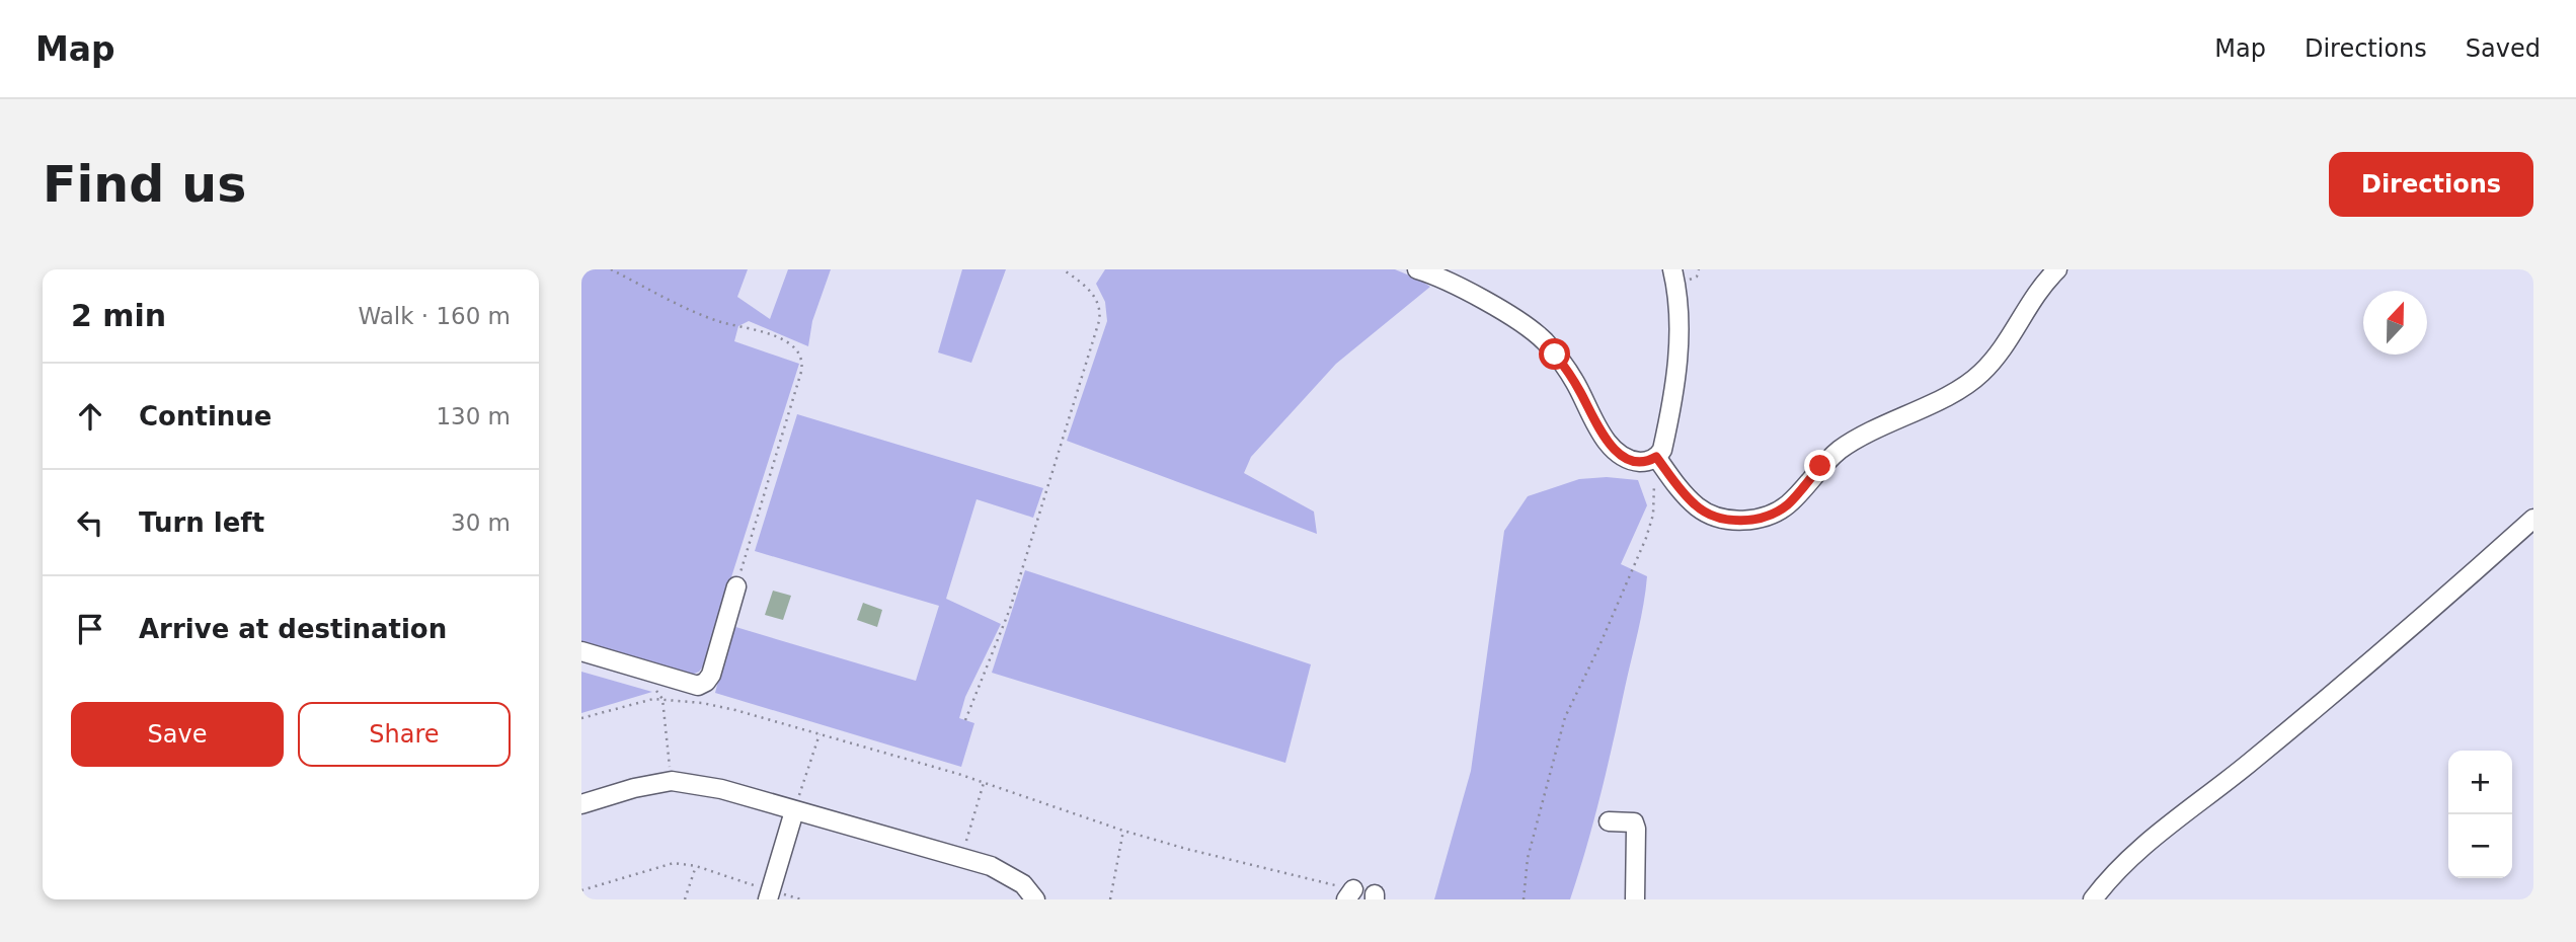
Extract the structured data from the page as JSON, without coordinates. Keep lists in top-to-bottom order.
{
  "north": "top",
  "page": {
    "header": "Map",
    "nav": ["Map", "Directions", "Saved"],
    "buttons": [
      "Directions",
      ["Save", "Share"]
    ],
    "title": "Find us",
    "heading": ["2 min", "Walk · 160 m"],
    "list": [
      ["Continue", "130 m"],
      ["Turn left", "30 m"],
      "Arrive at destination"
    ],
    "map_buttons": ["+", "−"]
  }
}
